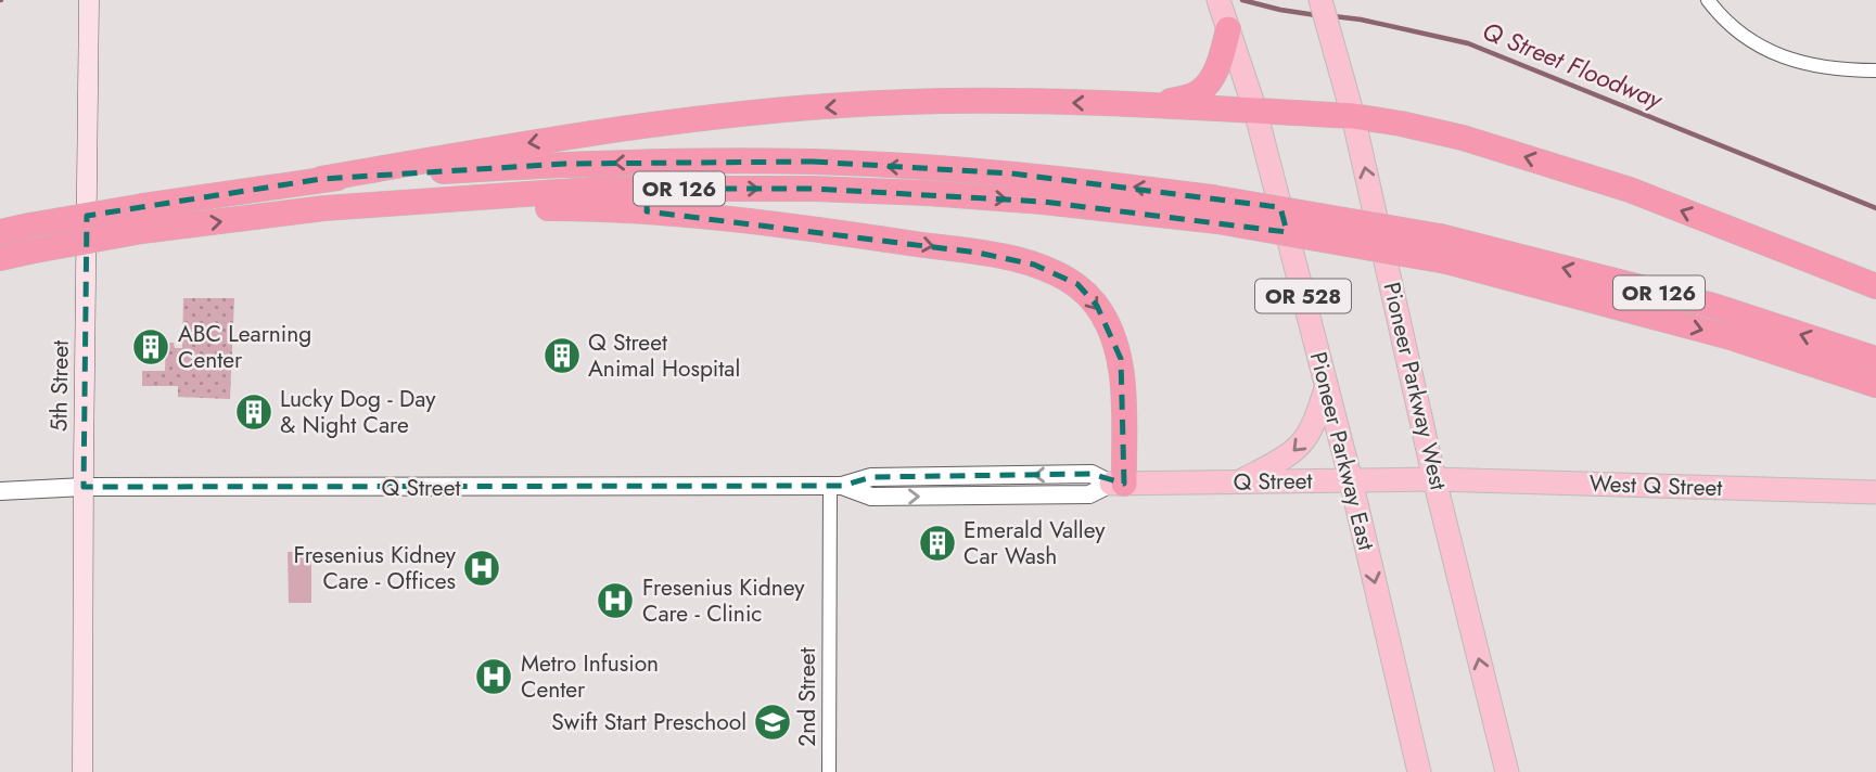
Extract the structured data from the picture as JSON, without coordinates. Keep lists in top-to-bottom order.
{
  "streets": {
    "highway": ["OR 126"],
    "main road": [
      "OR 528",
      "5th Street",
      "Pioneer Parkway West",
      "Pioneer Parkway East",
      "Q Street",
      "West Q Street"
    ],
    "street": ["2nd Street"]
  },
  "crossings": [
    ["5th Street", "Q Street"],
    ["Pioneer Parkway West", "Q Street"],
    ["Pioneer Parkway West", "West Q Street"],
    ["Pioneer Parkway East", "Q Street"],
    ["Q Street", "West Q Street"],
    ["Q Street", "2nd Street"]
  ],
  "one_way": ["Pioneer Parkway West", "Pioneer Parkway East"],
  "water": ["Q Street Floodway"],
  "places": {
    "building": [
      "ABC Learning Center",
      "Q Street Animal Hospital",
      "Lucky Dog - Day & Night Care",
      "Emerald Valley Car Wash"
    ],
    "hospital": ["Fresenius Kidney Care - Offices", "Fresenius Kidney Care - Clinic", "Metro Infusion Center"],
    "school or university": ["Swift Start Preschool"]
  }
}
